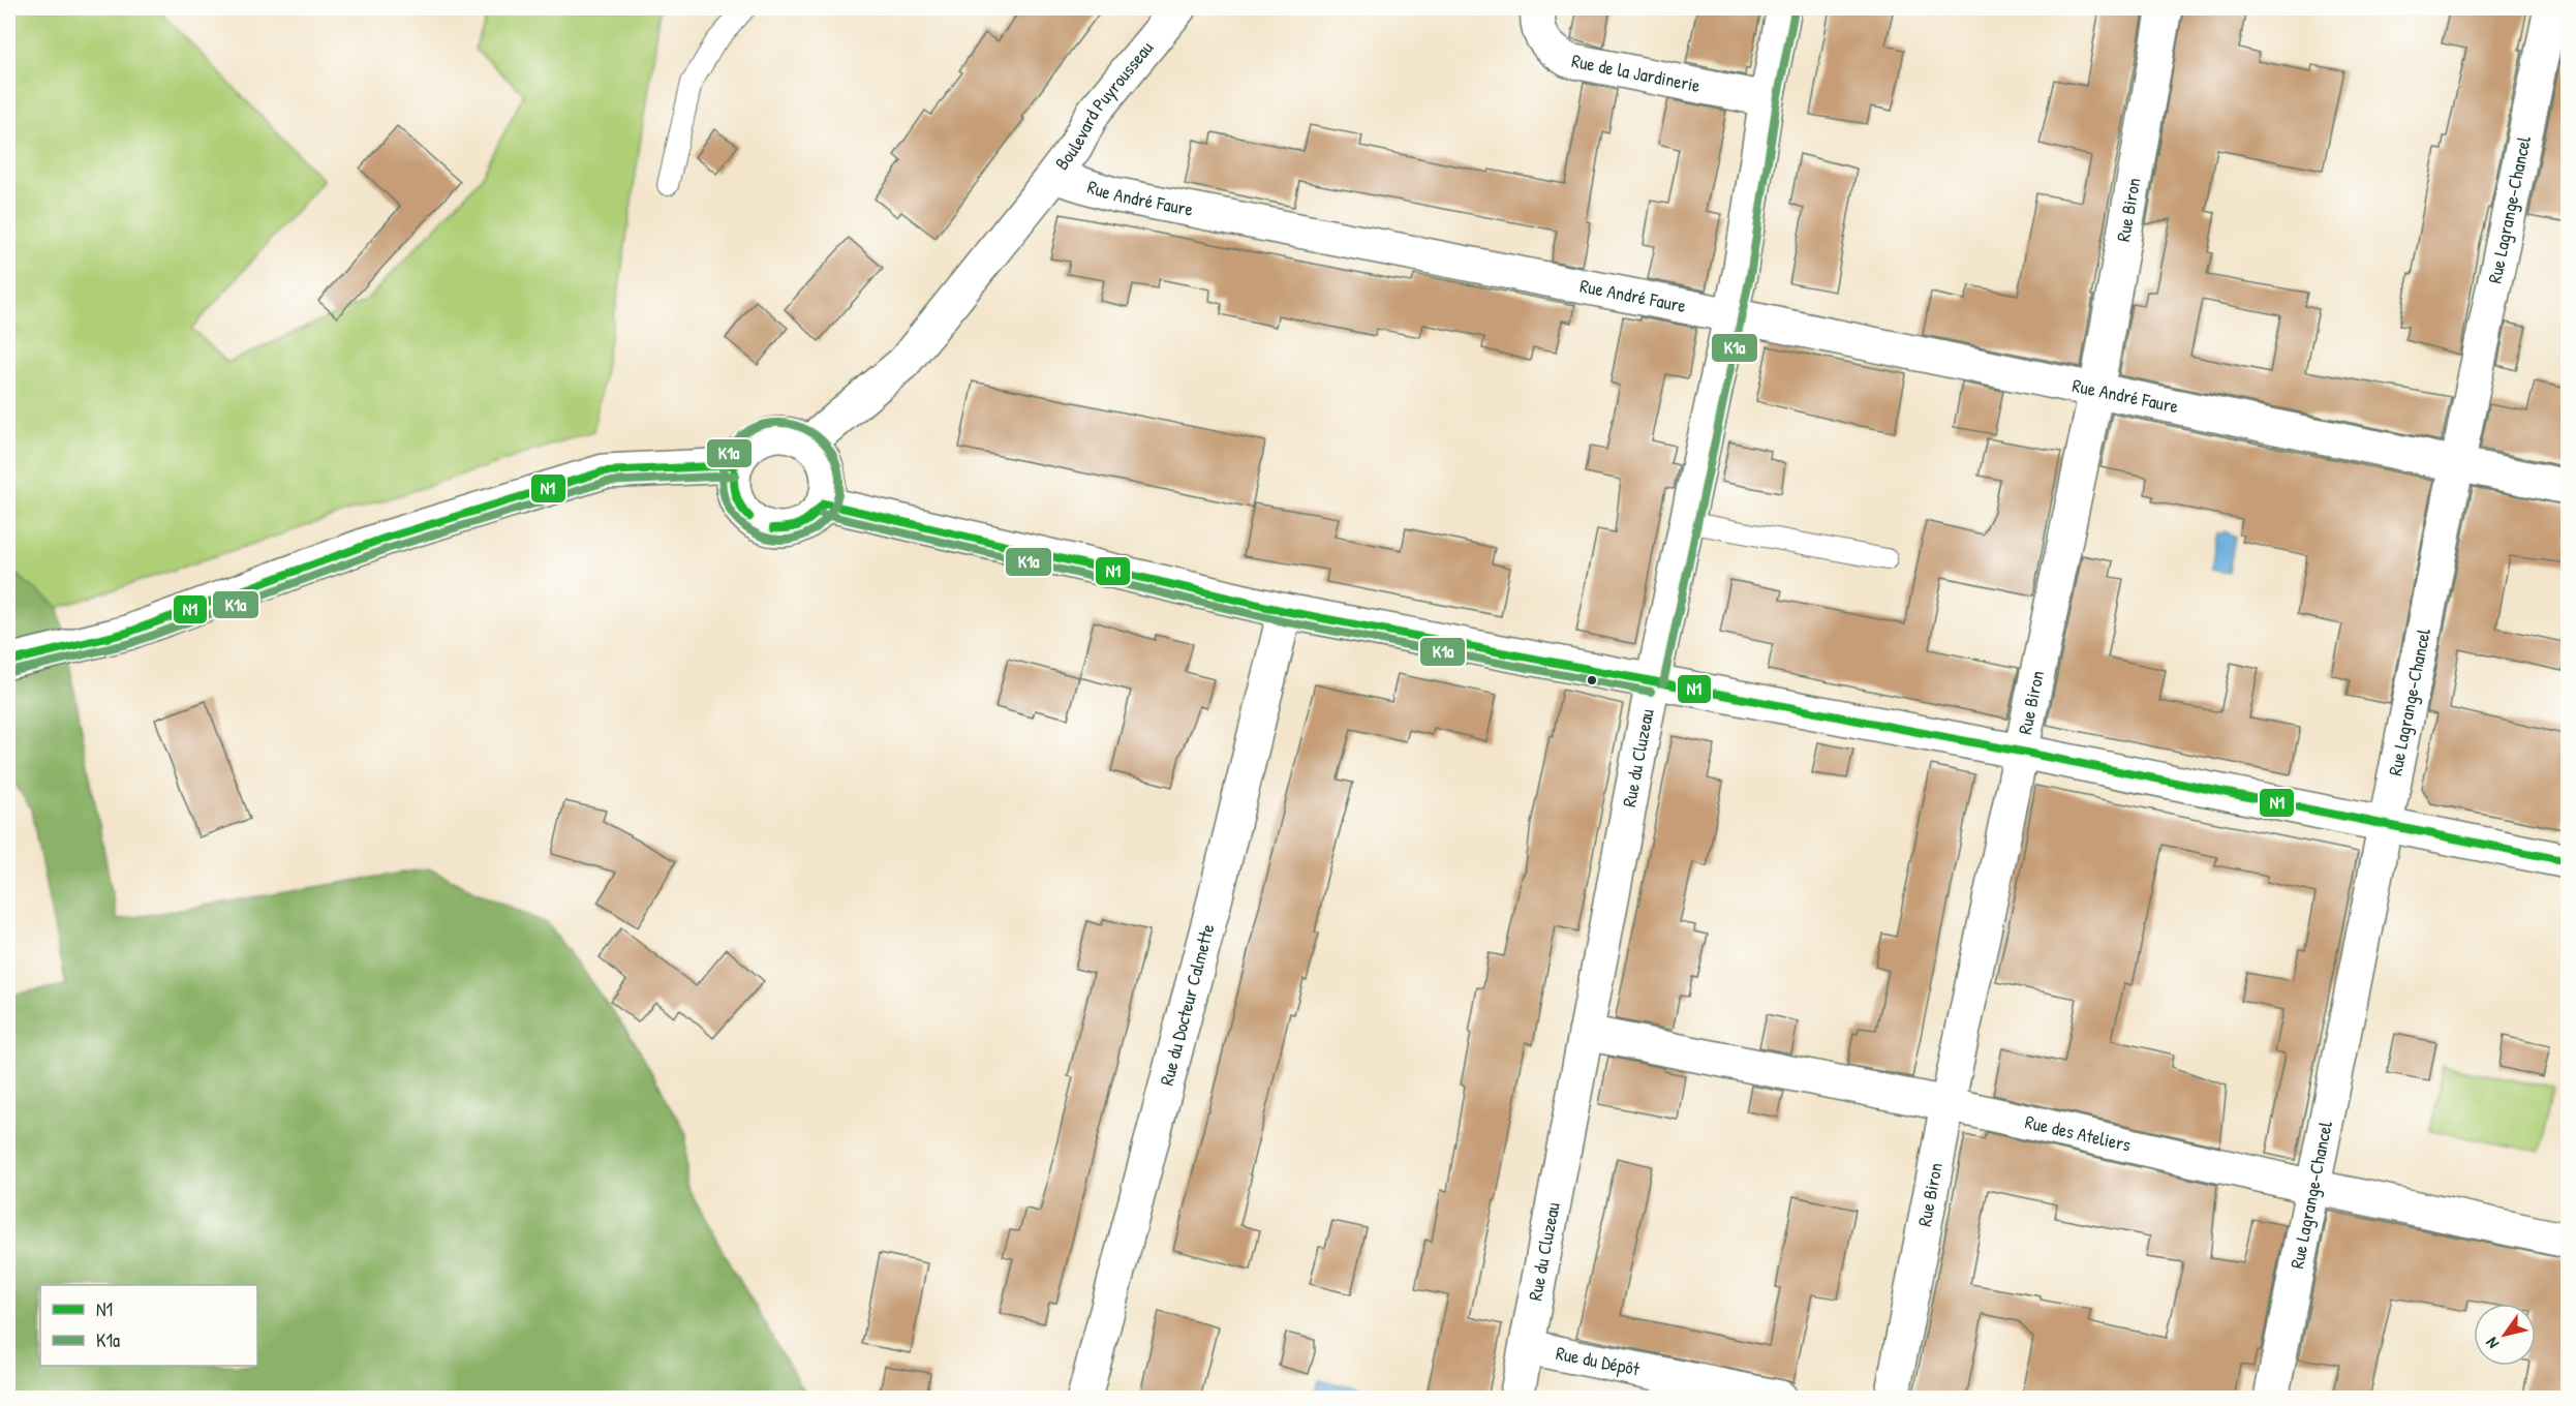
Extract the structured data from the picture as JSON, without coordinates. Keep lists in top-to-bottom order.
{
  "streets": {
    "street": [
      "Rue de la Jardinerie",
      "Boulevard Puyrousseau",
      "Rue André Faure",
      "Rue Lagrange-Chancel",
      "Rue Biron",
      "Rue du Cluzeau",
      "Rue du Docteur Calmette",
      "Rue des Ateliers",
      "Rue du Dépôt"
    ]
  },
  "crossings": [
    ["Rue de la Jardinerie", "Rue du Cluzeau"],
    ["Boulevard Puyrousseau", "Rue André Faure"],
    ["Rue André Faure", "Rue Lagrange-Chancel"],
    ["Rue André Faure", "Rue Biron"],
    ["Rue André Faure", "Rue du Cluzeau"],
    ["Rue Lagrange-Chancel", "Rue des Ateliers"],
    ["Rue Biron", "Rue des Ateliers"],
    ["Rue du Cluzeau", "Rue des Ateliers"],
    ["Rue du Cluzeau", "Rue du Dépôt"]
  ],
  "lines": ["transit line K1a", "transit line N1"],
  "legend": ["N1", "K1a"],
  "north": "bottom left"
}
